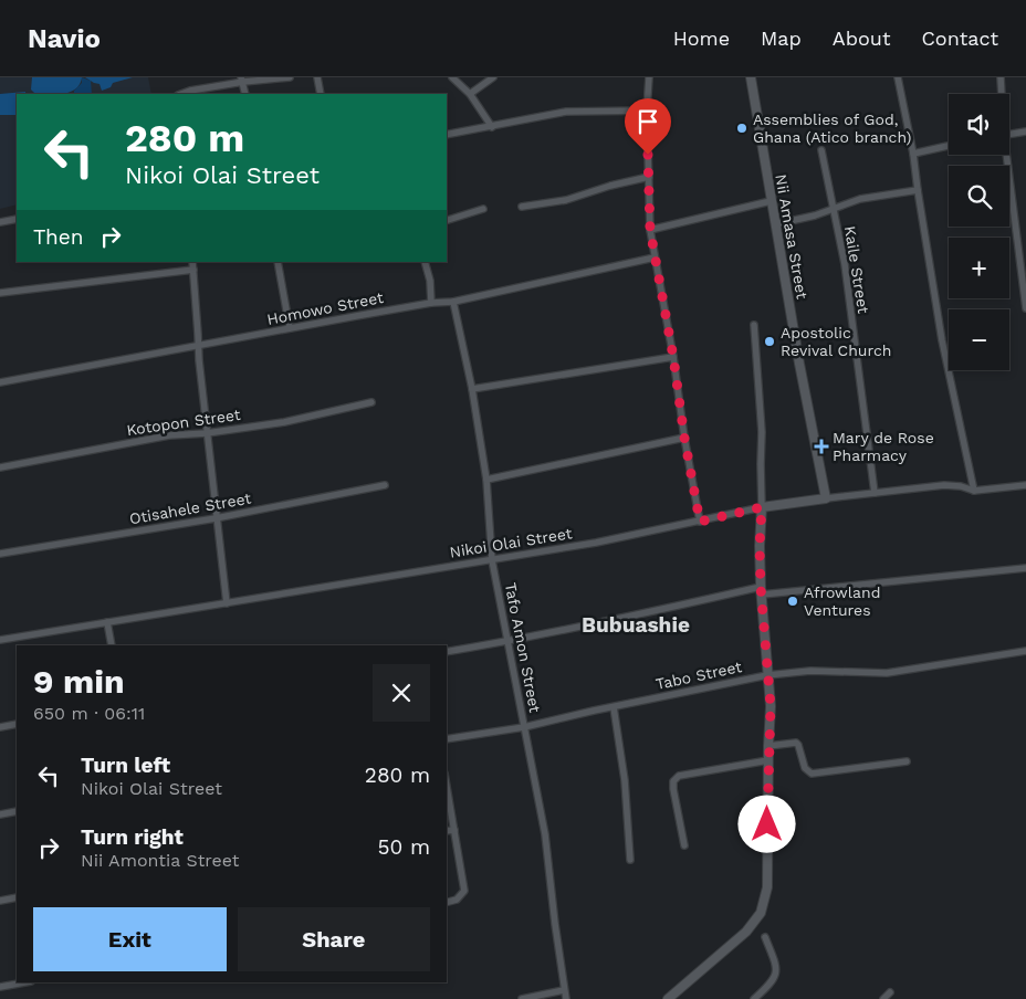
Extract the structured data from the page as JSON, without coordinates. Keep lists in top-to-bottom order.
{
  "streets": {
    "street": [
      "Nii Amasa Street",
      "Kaile Street",
      "Homowo Street",
      "Kotopon Street",
      "Otisahele Street",
      "Nikoi Olai Street",
      "Tafo Amon Street",
      "Tabo Street"
    ]
  },
  "crossings": [
    ["Nii Amasa Street", "Nikoi Olai Street"],
    ["Kaile Street", "Nikoi Olai Street"],
    ["Homowo Street", "Tafo Amon Street"],
    ["Nikoi Olai Street", "Tafo Amon Street"],
    ["Tafo Amon Street", "Tabo Street"]
  ],
  "districts": ["Bubuashie"],
  "places": {
    "other": ["Assemblies of God, Ghana (Atico branch)", "Apostolic Revival Church", "Afrowland Ventures"],
    "health": ["Mary de Rose Pharmacy"]
  },
  "page": {
    "header": "Navio",
    "nav": [
      "Home",
      "Map",
      "About",
      "Contact"
    ],
    "map_buttons": ["+", "−"],
    "turn": ["280 m", "Nikoi Olai Street"],
    "then": "Then",
    "heading": ["9 min", "650 m · 06:11"],
    "list": [
      {
        "name": "Turn left",
        "note": "Nikoi Olai Street",
        "value": "280 m"
      },
      {
        "name": "Turn right",
        "note": "Nii Amontia Street",
        "value": "50 m"
      }
    ],
    "buttons": ["Exit", "Share"]
  }
}
